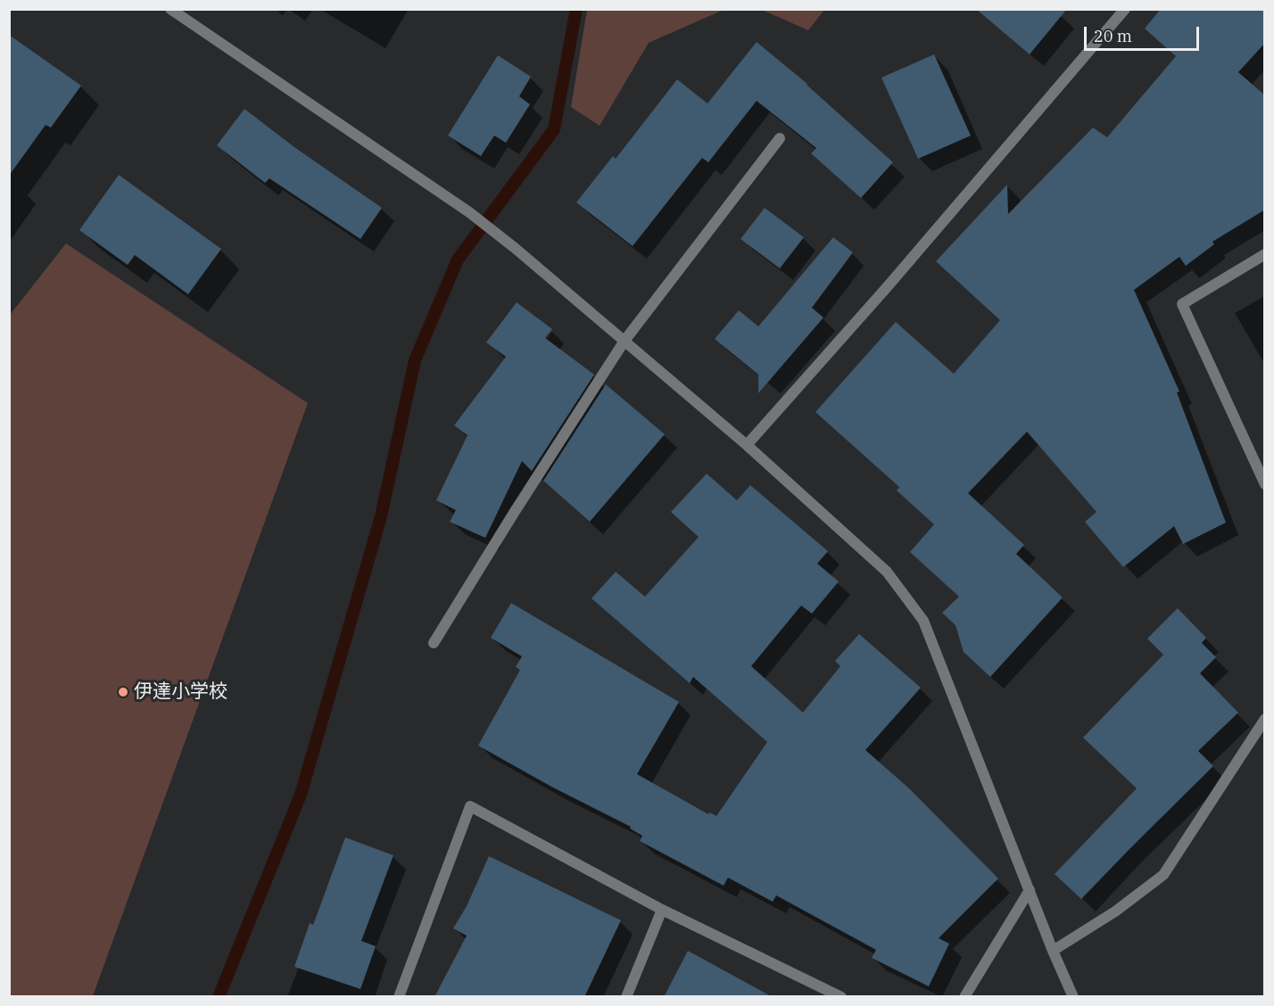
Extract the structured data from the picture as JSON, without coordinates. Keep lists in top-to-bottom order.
{
  "places": ["伊達小学校"],
  "scale_bar": "20 m"
}
